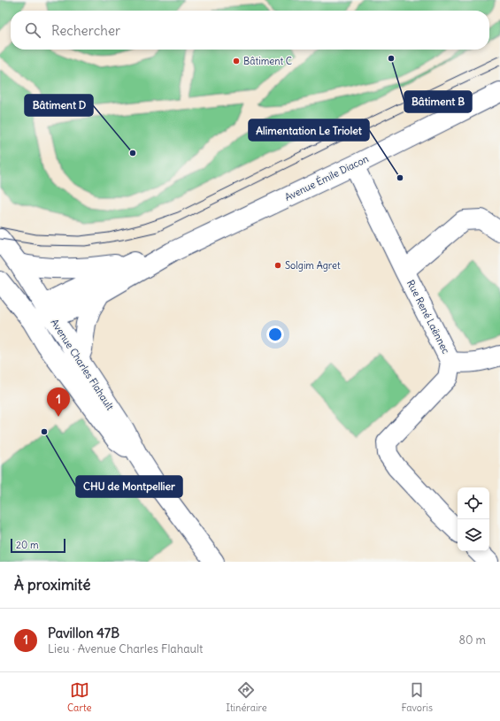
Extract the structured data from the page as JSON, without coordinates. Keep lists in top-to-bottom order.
{
  "streets": {
    "street": ["Avenue Émile Diacon", "Rue René Laënnec", "Avenue Charles Flahault"]
  },
  "crossings": [
    ["Avenue Émile Diacon", "Rue René Laënnec"],
    ["Avenue Émile Diacon", "Avenue Charles Flahault"]
  ],
  "places": [
    "Bâtiment B",
    "Bâtiment C",
    "Bâtiment D",
    "Alimentation Le Triolet",
    "Solgim Agret",
    "CHU de Montpellier"
  ],
  "scale_bar": "20 m",
  "page": {
    "search": "Rechercher",
    "pins": "1",
    "scale": "20 m",
    "heading": "À proximité",
    "list": [
      {
        "mark": "1",
        "name": "Pavillon 47B",
        "note": "Lieu · Avenue Charles Flahault",
        "value": "80 m"
      }
    ],
    "nav": ["Carte", "Itinéraire", "Favoris"]
  }
}
